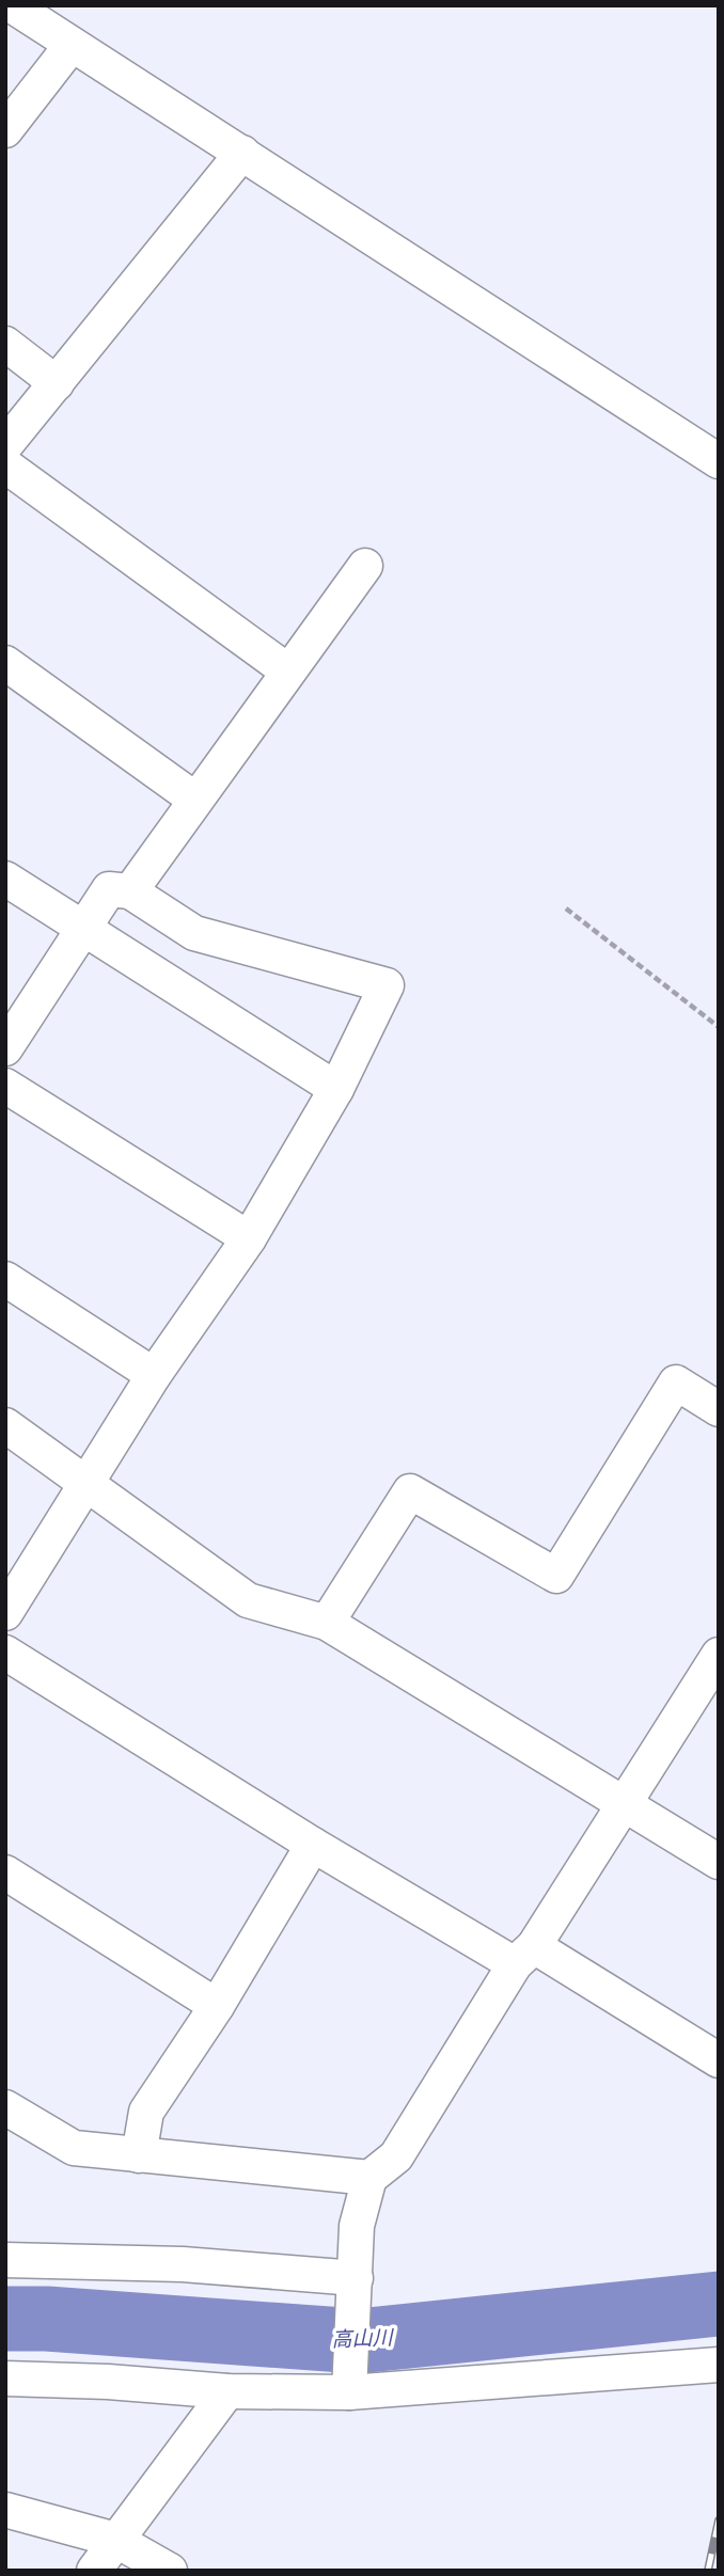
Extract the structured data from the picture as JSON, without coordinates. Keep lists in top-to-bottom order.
{
  "water": ["高山川"]
}
